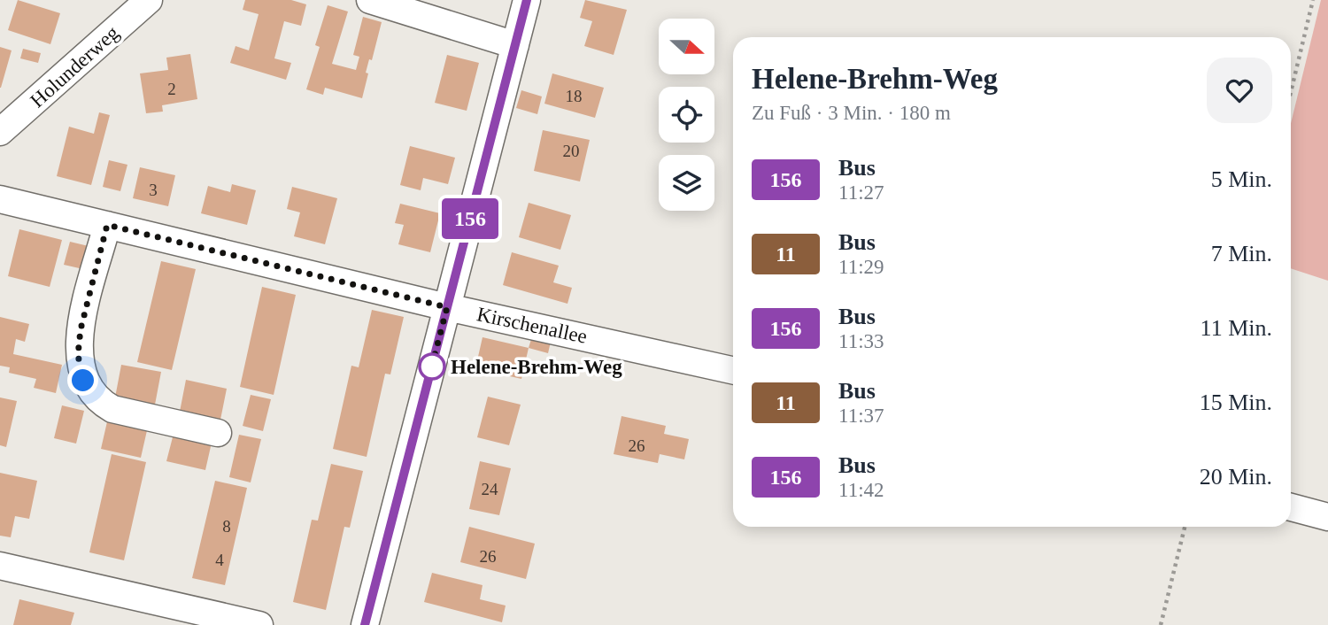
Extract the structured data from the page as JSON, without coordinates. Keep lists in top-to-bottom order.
{
  "streets": {
    "street": ["Holunderweg", "Kirschenallee"]
  },
  "places": ["Helene-Brehm-Weg"],
  "lines": ["bus line 156"],
  "house_numbers": [
    "2",
    "18",
    "20",
    "3",
    "26",
    "24",
    "8",
    "26",
    "4"
  ],
  "north": "right",
  "page": {
    "on_map": "156",
    "heading": ["Helene-Brehm-Weg", "Zu Fuß · 3 Min. · 180 m"],
    "list": [
      {
        "mark": "156",
        "name": "Bus",
        "note": "11:27",
        "value": "5 Min."
      },
      {
        "mark": "11",
        "name": "Bus",
        "note": "11:29",
        "value": "7 Min."
      },
      {
        "mark": "156",
        "name": "Bus",
        "note": "11:33",
        "value": "11 Min."
      },
      {
        "mark": "11",
        "name": "Bus",
        "note": "11:37",
        "value": "15 Min."
      },
      {
        "mark": "156",
        "name": "Bus",
        "note": "11:42",
        "value": "20 Min."
      }
    ]
  }
}
